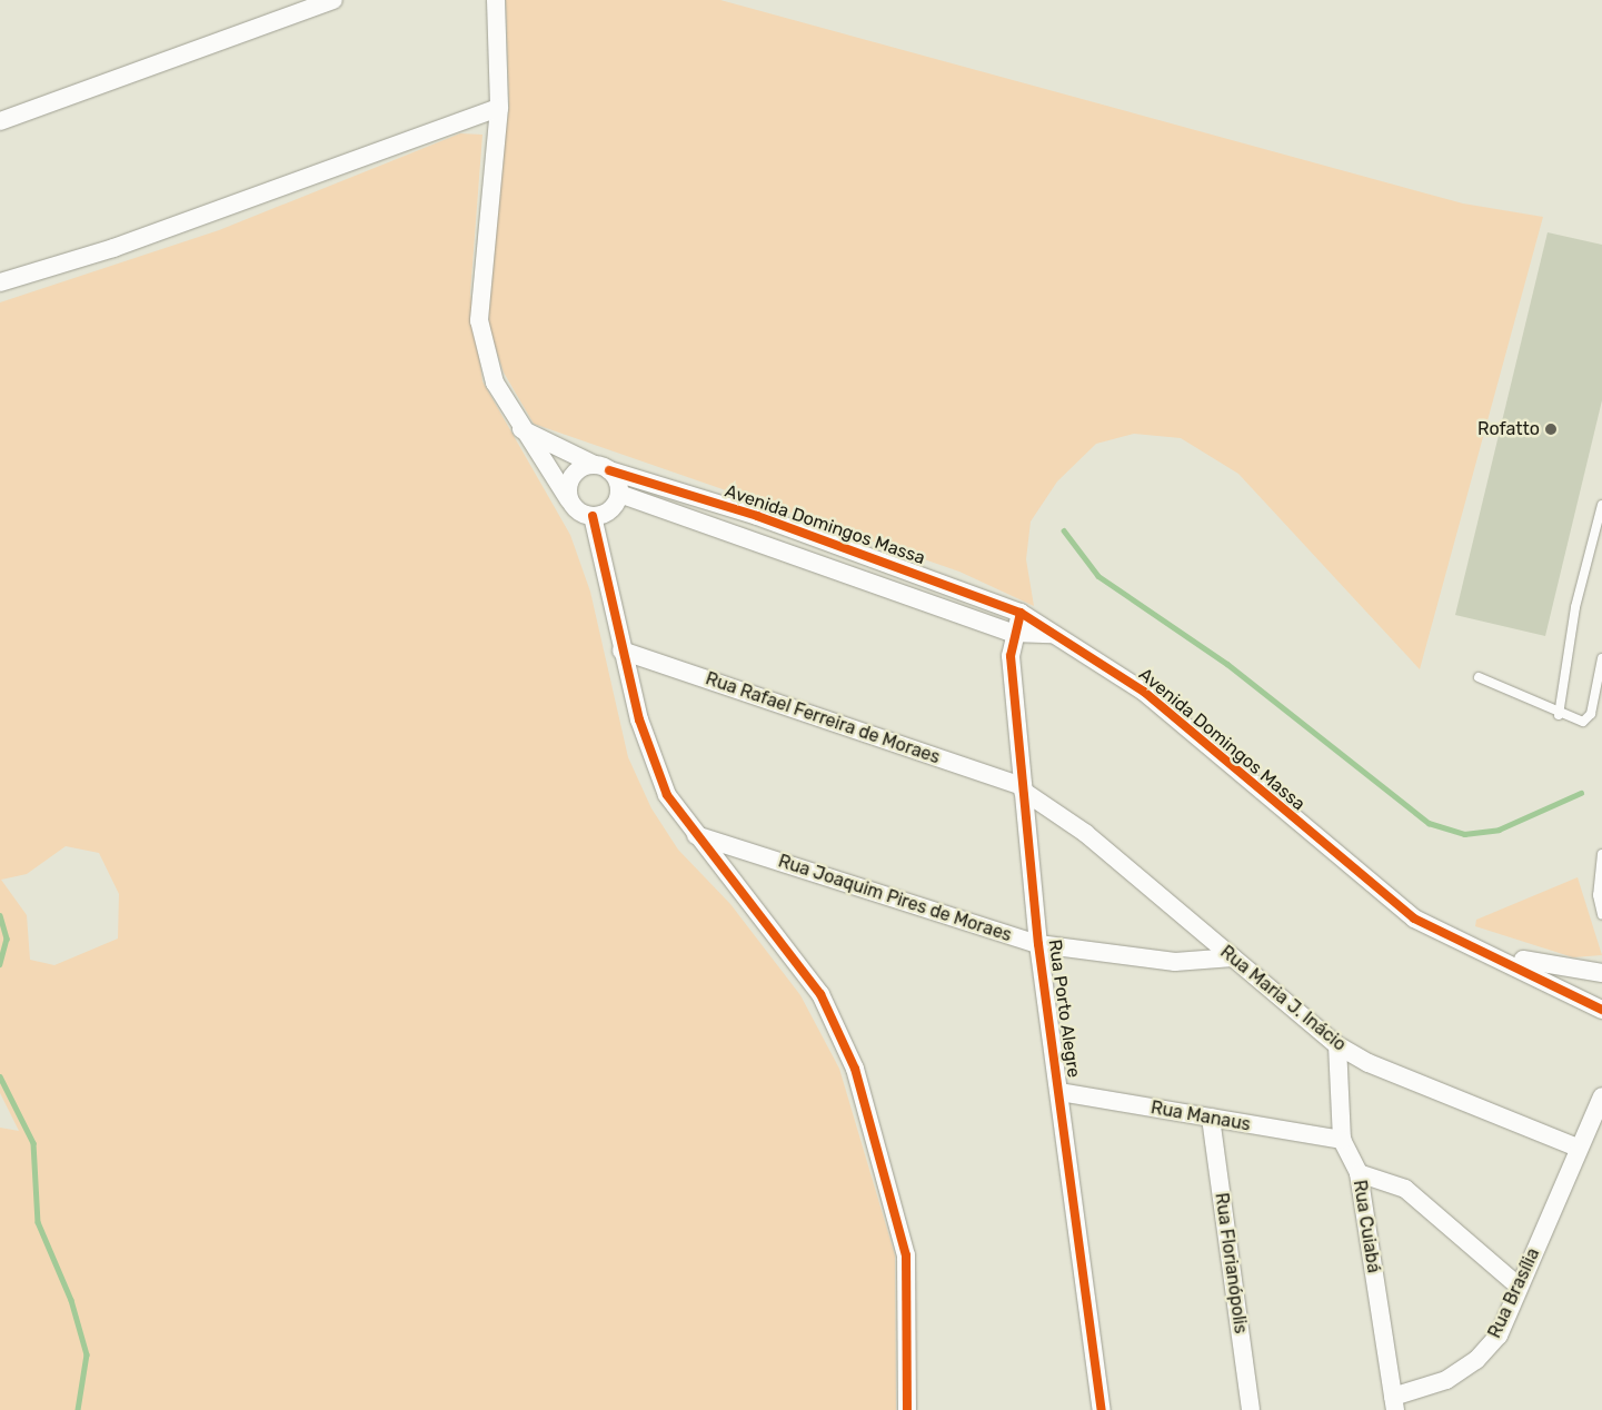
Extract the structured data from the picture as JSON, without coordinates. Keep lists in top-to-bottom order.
{
  "streets": {
    "street": [
      "Avenida Domingos Massa",
      "Rua Rafael Ferreira de Moraes",
      "Rua Joaquim Pires de Moraes",
      "Rua Maria J. Inácio",
      "Rua Porto Alegre",
      "Rua Manaus",
      "Rua Cuiabá",
      "Rua Florianópolis",
      "Rua Brasília"
    ]
  },
  "crossings": [
    ["Avenida Domingos Massa", "Rua Porto Alegre"],
    ["Rua Rafael Ferreira de Moraes", "Rua Maria J. Inácio"],
    ["Rua Rafael Ferreira de Moraes", "Rua Porto Alegre"],
    ["Rua Joaquim Pires de Moraes", "Rua Maria J. Inácio"],
    ["Rua Joaquim Pires de Moraes", "Rua Porto Alegre"],
    ["Rua Maria J. Inácio", "Rua Porto Alegre"],
    ["Rua Maria J. Inácio", "Rua Cuiabá"],
    ["Rua Maria J. Inácio", "Rua Brasília"],
    ["Rua Porto Alegre", "Rua Manaus"],
    ["Rua Manaus", "Rua Cuiabá"],
    ["Rua Manaus", "Rua Florianópolis"],
    ["Rua Cuiabá", "Rua Brasília"]
  ],
  "places": ["Rofatto"]
}
